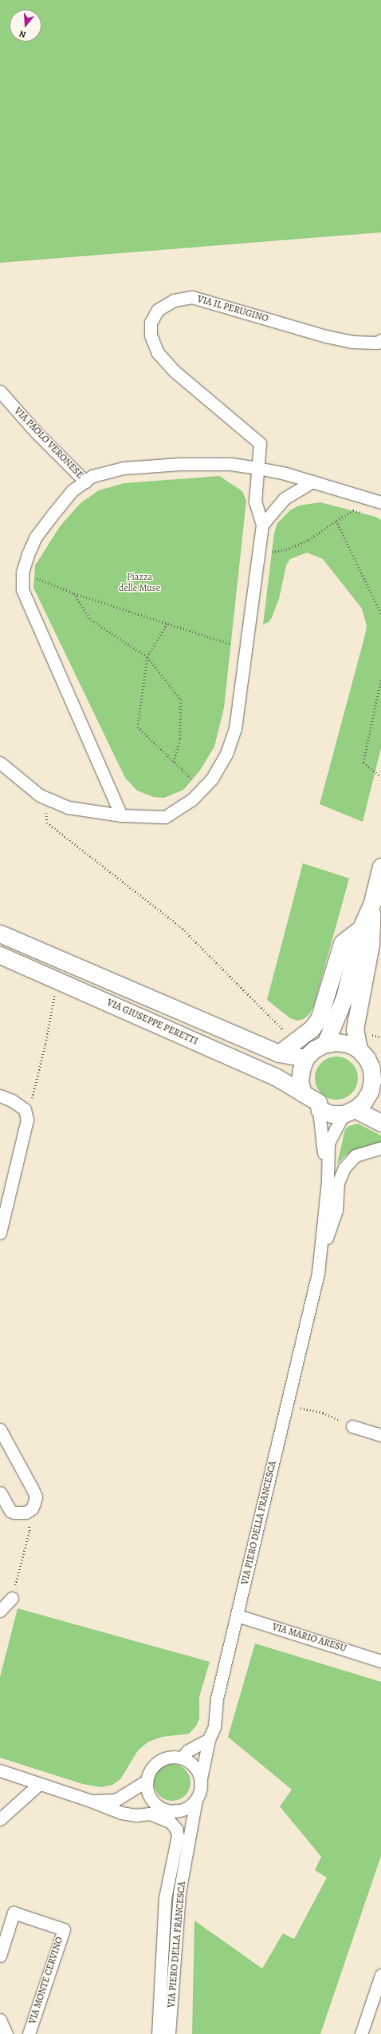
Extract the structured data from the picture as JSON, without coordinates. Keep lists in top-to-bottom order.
{
  "streets": {
    "street": [
      "VIA IL PERUGINO",
      "VIA PAOLO VERONESE",
      "VIA GIUSEPPE PERETTI",
      "VIA PIERO DELLA FRANCESCA",
      "VIA MARIO ARESU",
      "VIA MONTE CERVINO"
    ]
  },
  "crossings": [
    ["VIA GIUSEPPE PERETTI", "VIA PIERO DELLA FRANCESCA"],
    ["VIA PIERO DELLA FRANCESCA", "VIA MARIO ARESU"]
  ],
  "parks": ["Piazza delle Muse"],
  "north": "bottom"
}
